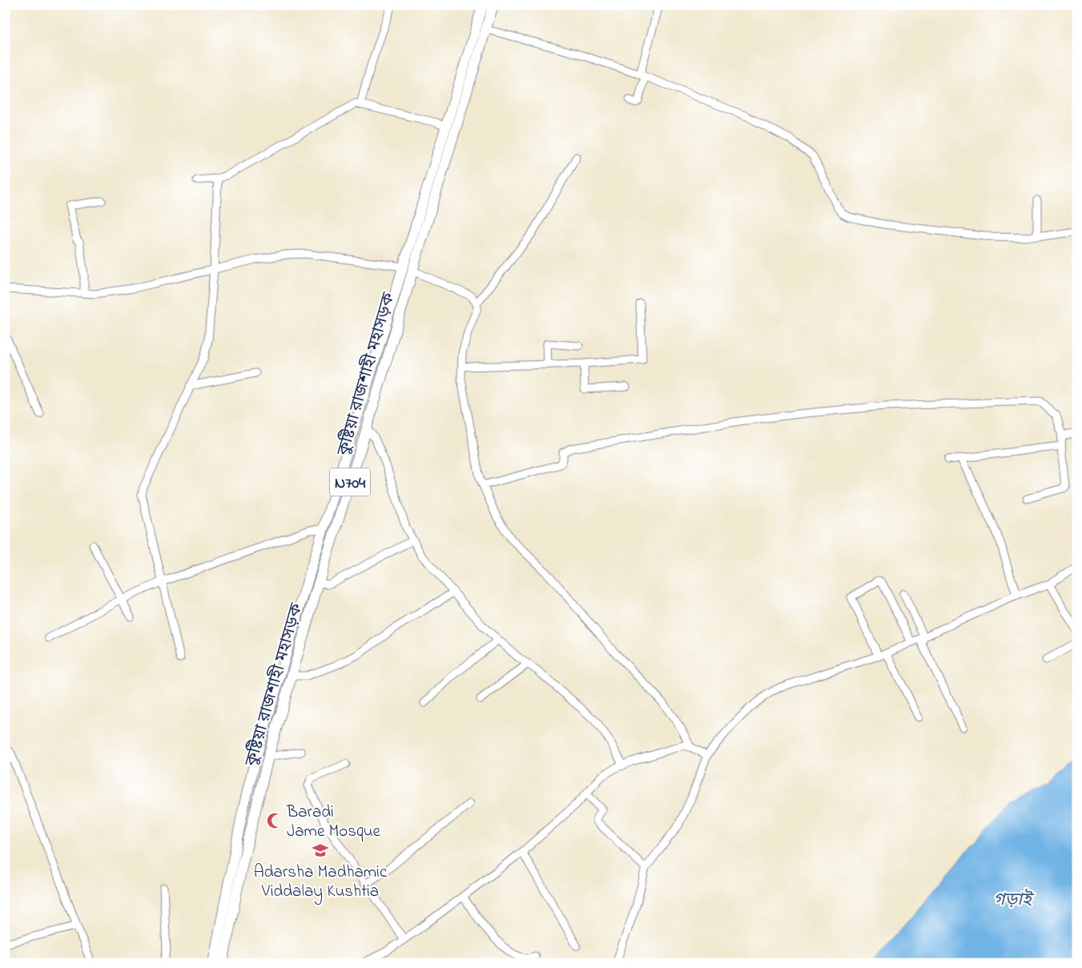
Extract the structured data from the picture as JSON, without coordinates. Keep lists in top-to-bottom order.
{
  "streets": {
    "highway": ["কুষ্টিয়া রাজশাহী মহাসড়ক", "N704"]
  },
  "water": ["গড়াই"],
  "places": {
    "mosque": ["Baradi Jame Mosque"],
    "school or university": ["Adarsha Madhamic Viddalay Kushtia"]
  }
}
